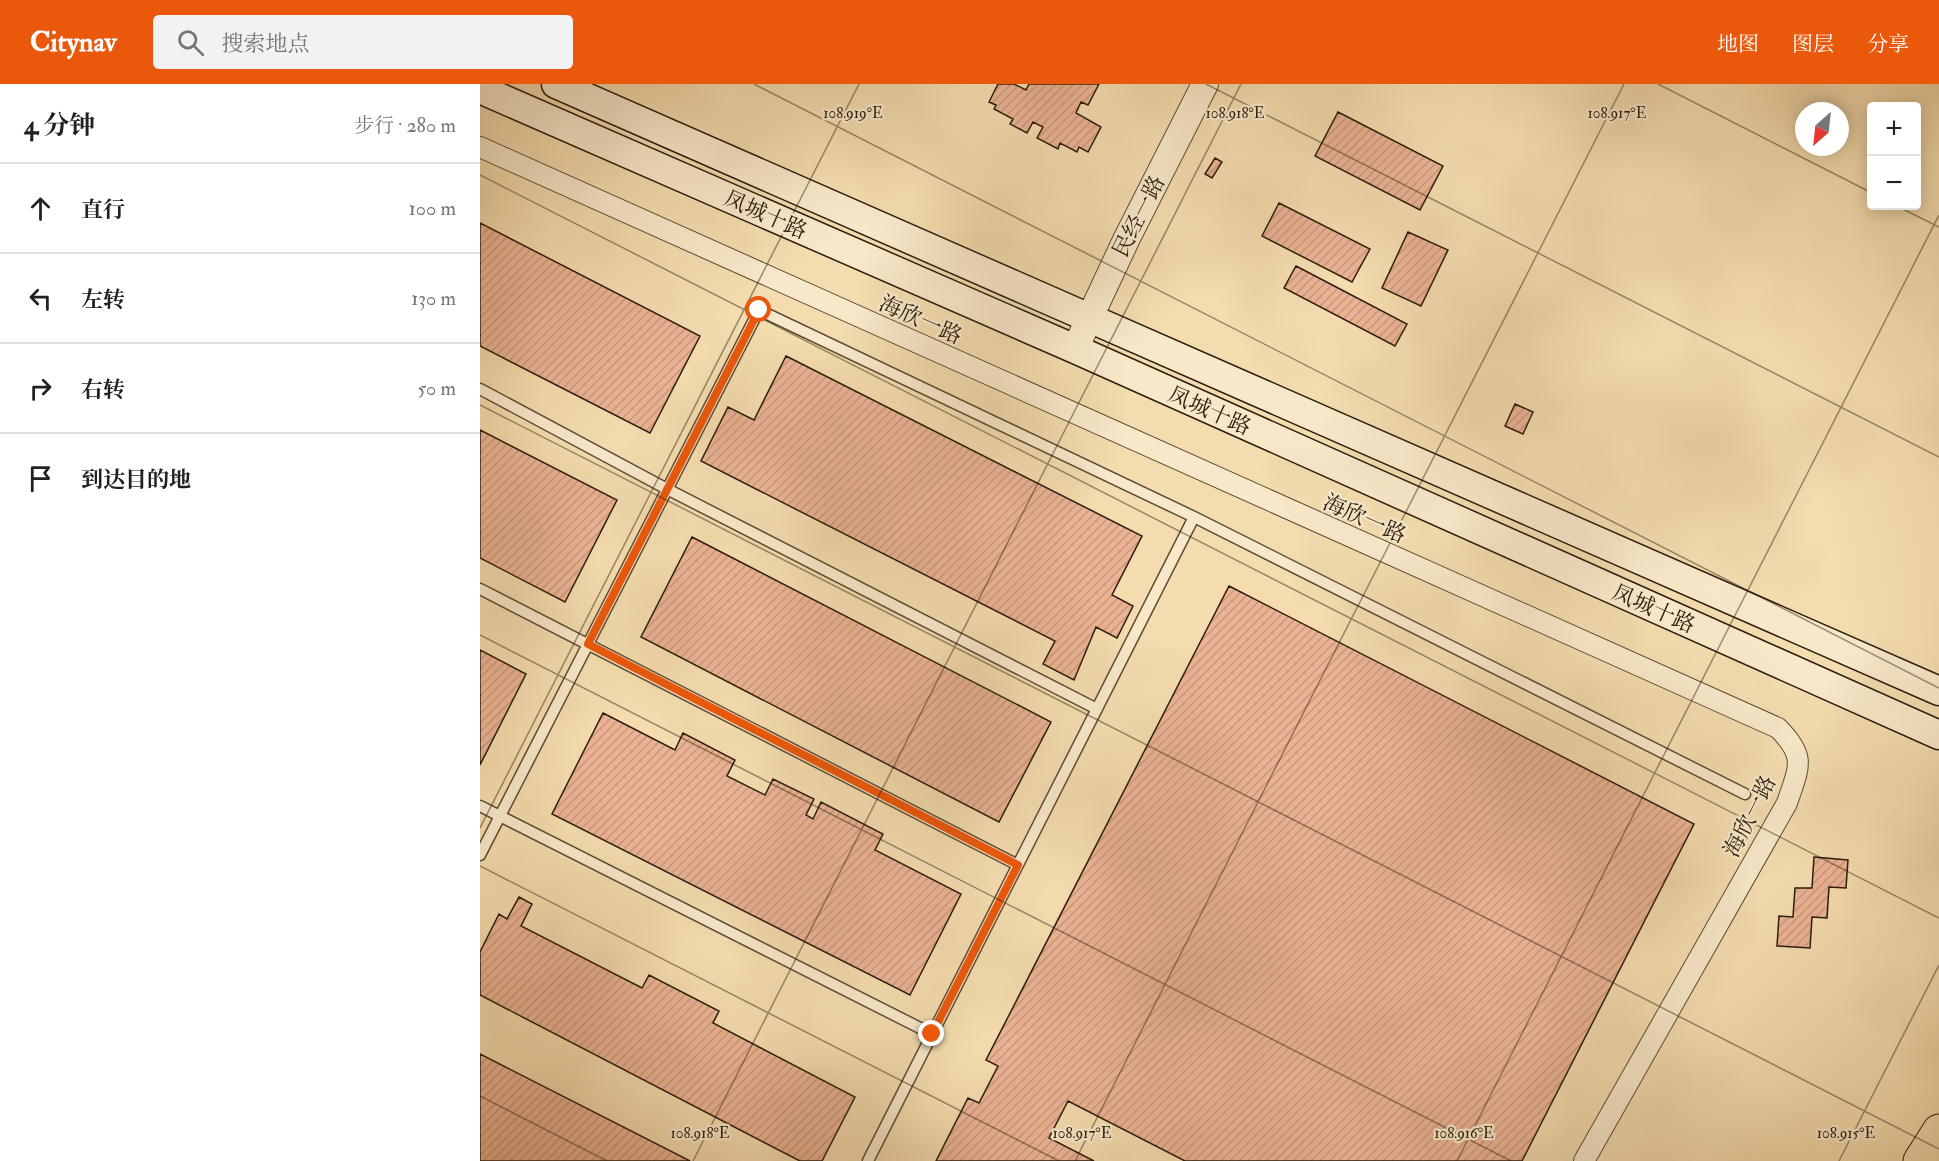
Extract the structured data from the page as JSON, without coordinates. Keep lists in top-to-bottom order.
{
  "streets": {
    "main road": ["凤城十路"],
    "street": ["民经一路", "海欣一路"]
  },
  "crossings": [
    ["凤城十路", "民经一路"]
  ],
  "north": "bottom left",
  "page": {
    "header": "Citynav",
    "search": "搜索地点",
    "nav": ["地图", "图层", "分享"],
    "heading": ["4 分钟", "步行 · 280 m"],
    "map_buttons": ["+", "−"],
    "list": [
      ["直行", "100 m"],
      ["左转", "130 m"],
      ["右转", "50 m"],
      "到达目的地"
    ]
  },
  "coordinates": [
    "108.919°E",
    "108.918°E",
    "108.917°E",
    "108.916°E",
    "108.915°E"
  ]
}
